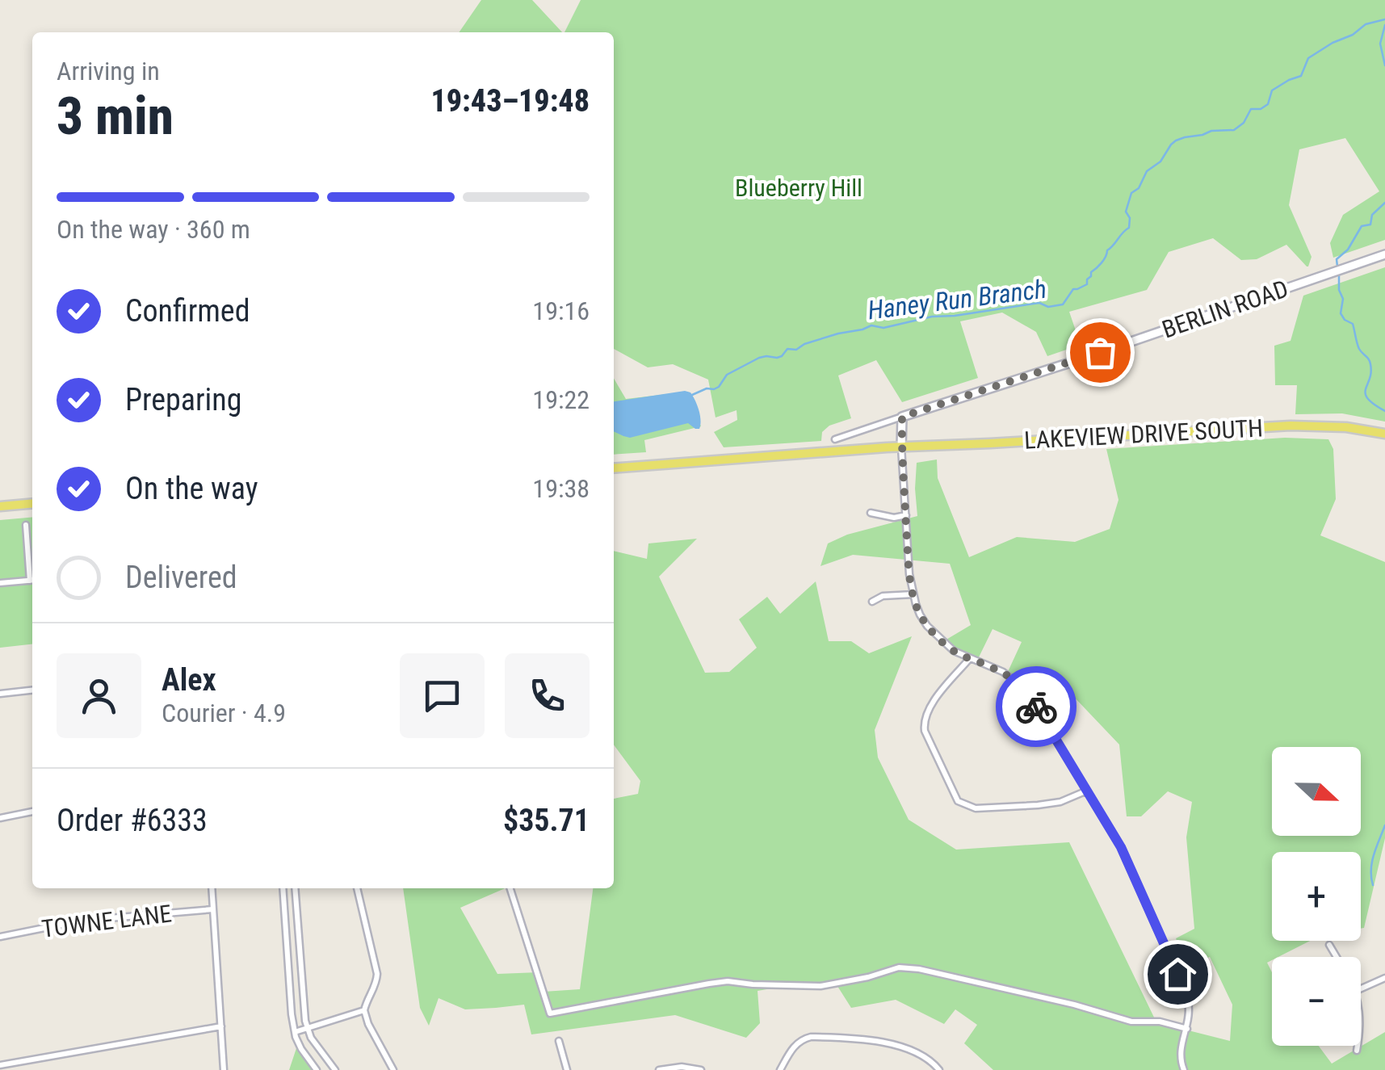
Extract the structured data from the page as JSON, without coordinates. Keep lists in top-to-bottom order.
{
  "streets": {
    "main road": ["LAKEVIEW DRIVE SOUTH"],
    "street": ["BERLIN ROAD", "TOWNE LANE"]
  },
  "water": ["Haney Run Branch"],
  "parks": ["Blueberry Hill"],
  "north": "right",
  "page": {
    "heading": ["3 min", "Arriving in", "19:43–19:48"],
    "panel": [
      "Alex",
      "Courier · 4.9",
      "Order #6333",
      "$35.71"
    ],
    "bar": "On the way · 360 m",
    "list": [
      ["Confirmed", "19:16"],
      ["Preparing", "19:22"],
      ["On the way", "19:38"],
      "Delivered"
    ],
    "map_buttons": ["+", "−"]
  }
}
